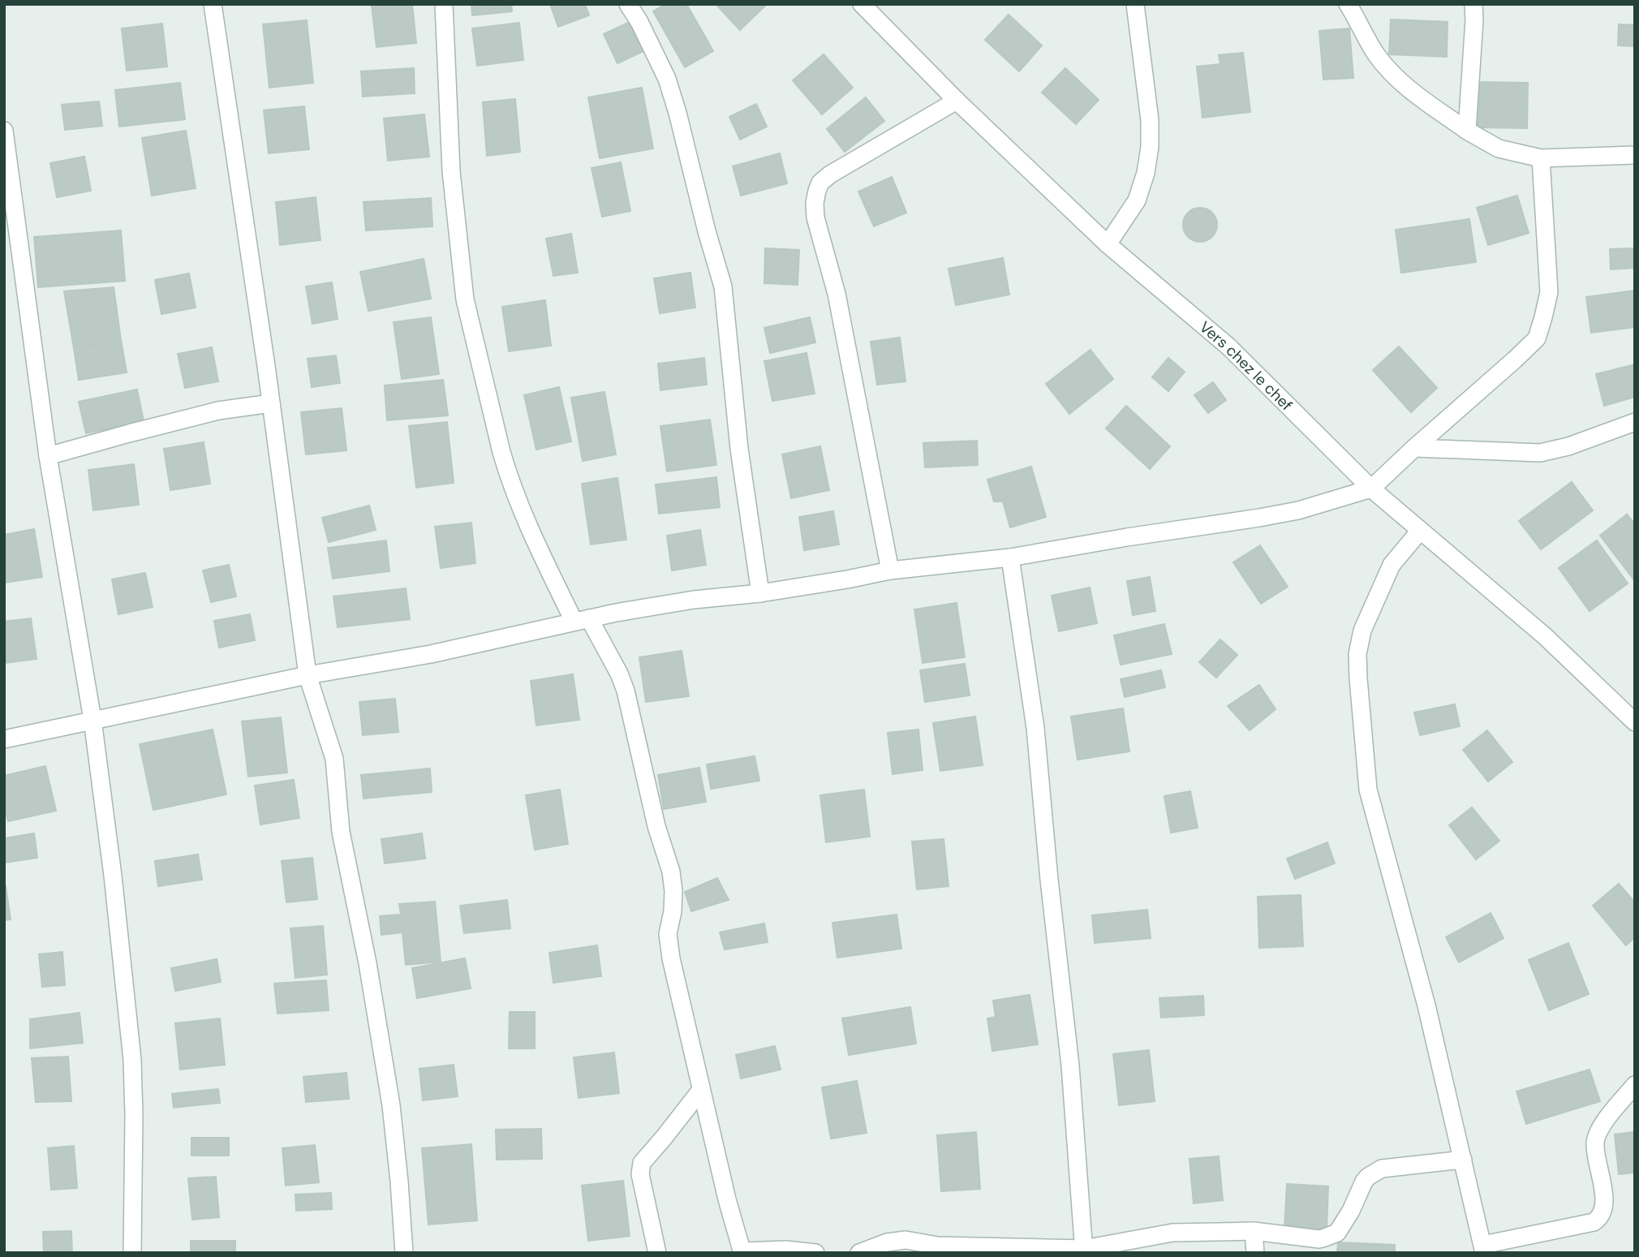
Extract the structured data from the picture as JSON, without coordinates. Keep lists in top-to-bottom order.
{
  "streets": {
    "street": ["Vers chez le chef"]
  }
}
